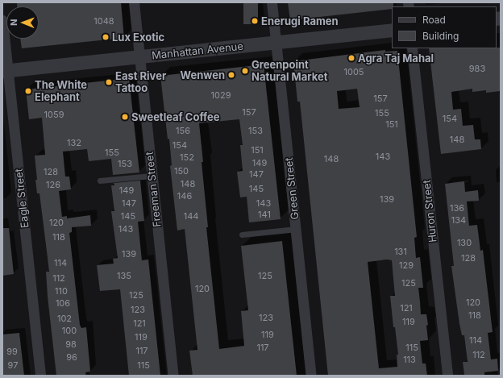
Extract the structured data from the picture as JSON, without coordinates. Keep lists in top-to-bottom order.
{
  "streets": {
    "street": [
      "Manhattan Avenue",
      "Green Street",
      "Freeman Street",
      "Eagle Street",
      "Huron Street"
    ]
  },
  "crossings": [
    ["Manhattan Avenue", "Green Street"],
    ["Manhattan Avenue", "Freeman Street"],
    ["Manhattan Avenue", "Eagle Street"]
  ],
  "places": [
    "Enerugi Ramen",
    "Lux Exotic",
    "Agra Taj Mahal",
    "Greenpoint Natural Market",
    "Wenwen",
    "East River Tattoo",
    "The White Elephant",
    "Sweetleaf Coffee"
  ],
  "house_numbers": [
    "1048",
    "983",
    "1005",
    "1029",
    "157",
    "157",
    "155",
    "1059",
    "154",
    "151",
    "156",
    "153",
    "148",
    "132",
    "154",
    "151",
    "155",
    "143",
    "152",
    "148",
    "149",
    "153",
    "150",
    "128",
    "147",
    "148",
    "126",
    "145",
    "149",
    "146",
    "139",
    "147",
    "143",
    "136",
    "141",
    "145",
    "144",
    "134",
    "120",
    "143",
    "118",
    "130",
    "131",
    "139",
    "128",
    "114",
    "129",
    "135",
    "125",
    "112",
    "125",
    "120",
    "110",
    "125",
    "120",
    "106",
    "121",
    "123",
    "118",
    "123",
    "102",
    "119",
    "121",
    "100",
    "119",
    "119",
    "114",
    "98",
    "117",
    "115",
    "117",
    "99",
    "112",
    "96",
    "113",
    "97",
    "115"
  ],
  "legend": ["Road", "Building"],
  "north": "left"
}
